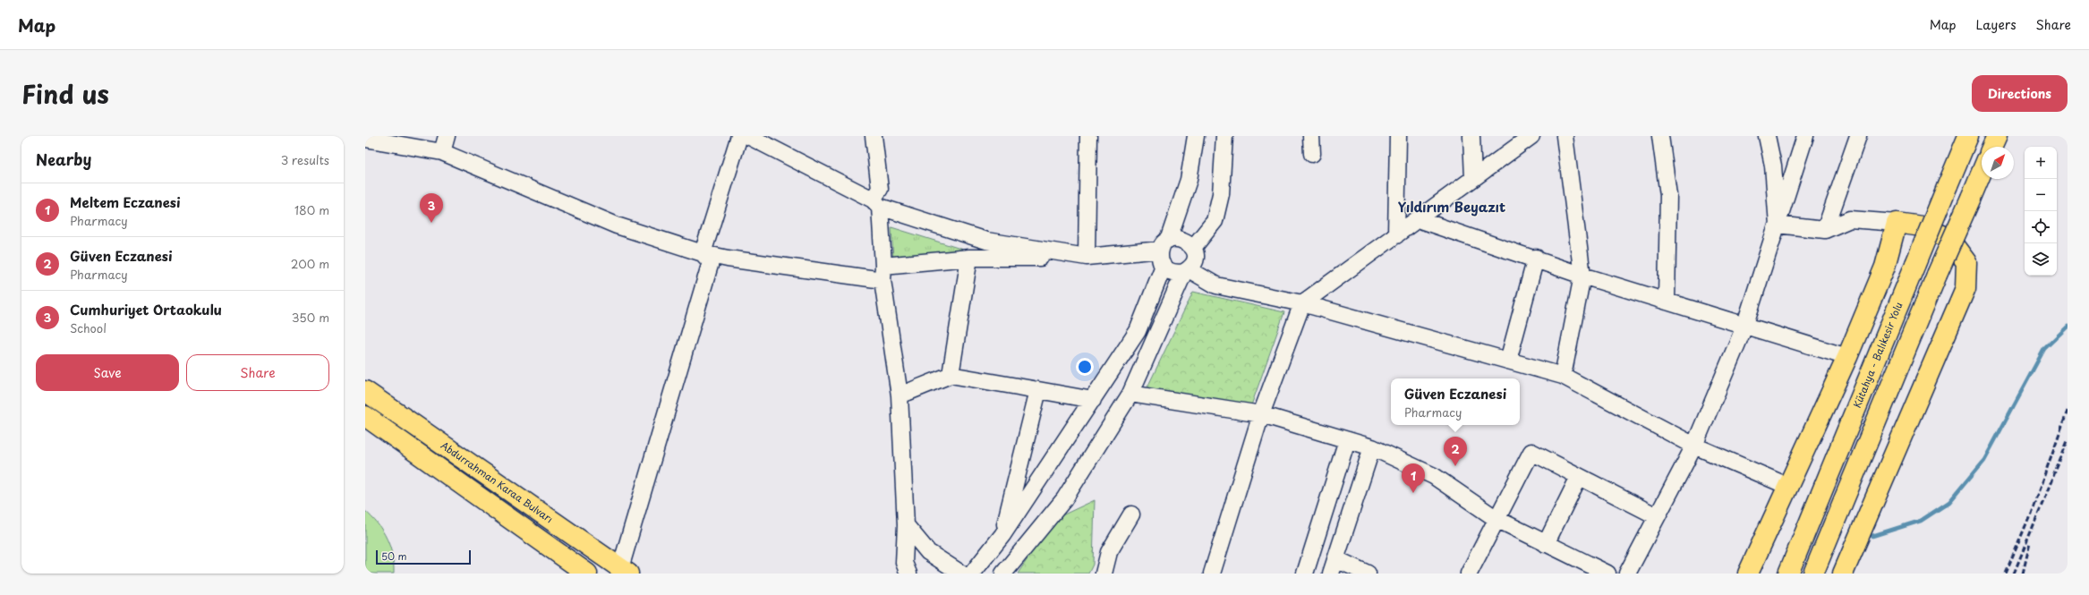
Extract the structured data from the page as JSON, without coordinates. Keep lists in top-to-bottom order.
{
  "streets": {
    "main road": ["Kütahya - Balıkesir Yolu", "Abdurrahman Karaa Bulvarı"]
  },
  "districts": ["Yıldırım Beyazıt"],
  "scale_bar": "50 m",
  "north": "top right",
  "page": {
    "header": "Map",
    "nav": ["Map", "Layers", "Share"],
    "title": "Find us",
    "buttons": [
      "Directions",
      ["Save", "Share"]
    ],
    "heading": ["Nearby", "3 results"],
    "map_buttons": ["+", "−"],
    "list": [
      {
        "mark": "1",
        "name": "Meltem Eczanesi",
        "note": "Pharmacy",
        "value": "180 m"
      },
      {
        "mark": "2",
        "name": "Güven Eczanesi",
        "note": "Pharmacy",
        "value": "200 m"
      },
      {
        "mark": "3",
        "name": "Cumhuriyet Ortaokulu",
        "note": "School",
        "value": "350 m"
      }
    ],
    "pins": ["3", "2", "1"],
    "popup": ["Güven Eczanesi", "Pharmacy"],
    "scale": "50 m"
  }
}
